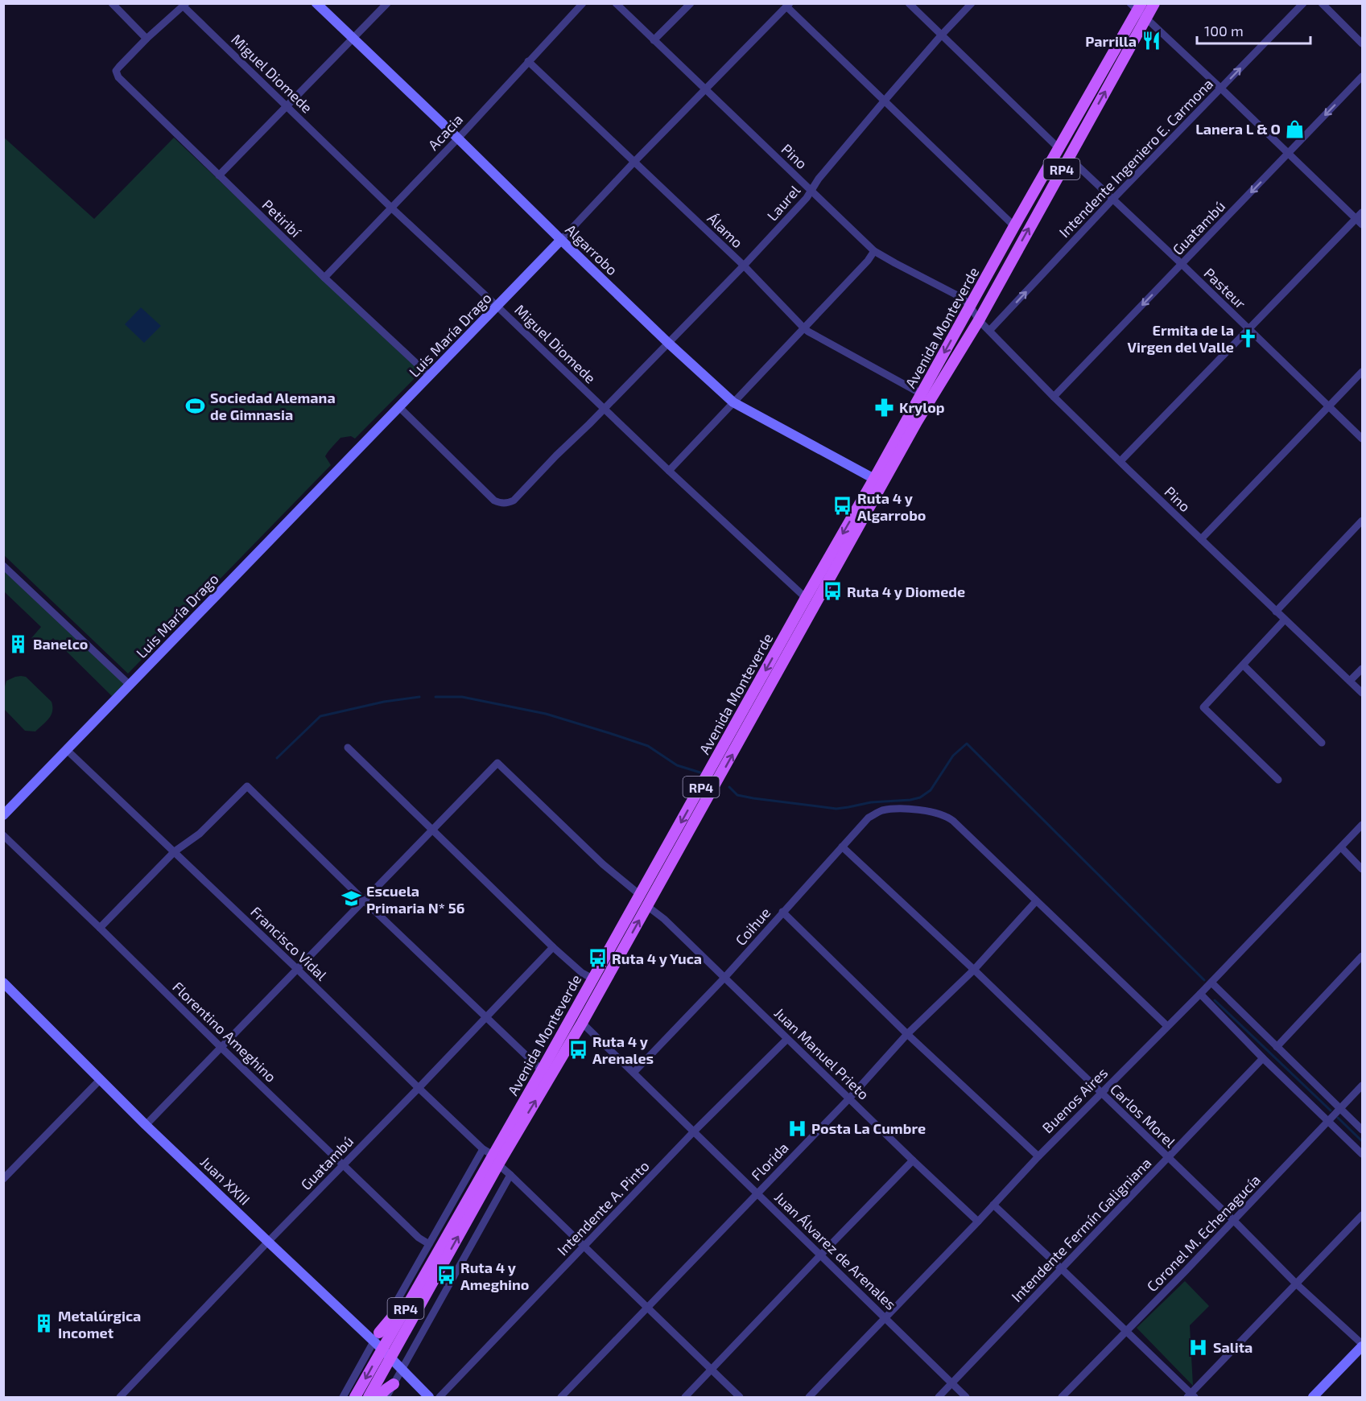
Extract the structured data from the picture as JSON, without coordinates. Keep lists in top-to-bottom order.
{
  "streets": {
    "main road": ["RP4", "Avenida Monteverde"],
    "street": [
      "Miguel Diomede",
      "Acacia",
      "Pino",
      "Intendente Ingeniero E. Carmona",
      "Laurel",
      "Petiribí",
      "Guatambú",
      "Álamo",
      "Algarrobo",
      "Pasteur",
      "Luis María Drago",
      "Coihue",
      "Francisco Vidal",
      "Florentino Ameghino",
      "Juan Manuel Prieto",
      "Buenos Aires",
      "Carlos Morel",
      "Florida",
      "Juan XXIII",
      "Intendente A. Pinto",
      "Intendente Fermín Galigniana",
      "Coronel M. Echenagucía",
      "Juan Álvarez de Arenales"
    ]
  },
  "crossings": [
    ["Miguel Diomede", "Acacia"],
    ["Miguel Diomede", "Laurel"],
    ["Miguel Diomede", "Avenida Monteverde"],
    ["Miguel Diomede", "Luis María Drago"],
    ["Acacia", "Petiribí"],
    ["Acacia", "Álamo"],
    ["Acacia", "Algarrobo"],
    ["Pino", "Intendente Ingeniero E. Carmona"],
    ["Pino", "Laurel"],
    ["Pino", "Guatambú"],
    ["Pino", "Avenida Monteverde"],
    ["Pino", "Luis María Drago"],
    ["Intendente Ingeniero E. Carmona", "Pasteur"],
    ["Laurel", "Álamo"],
    ["Laurel", "Algarrobo"],
    ["Laurel", "Luis María Drago"],
    ["Petiribí", "Luis María Drago"],
    ["Guatambú", "Pasteur"],
    ["Guatambú", "Francisco Vidal"],
    ["Guatambú", "Florentino Ameghino"],
    ["Guatambú", "Juan XXIII"],
    ["Álamo", "Avenida Monteverde"],
    ["Álamo", "Luis María Drago"],
    ["Algarrobo", "Avenida Monteverde"],
    ["Algarrobo", "Luis María Drago"],
    ["Pasteur", "Avenida Monteverde"],
    ["Avenida Monteverde", "Francisco Vidal"],
    ["Avenida Monteverde", "Juan Manuel Prieto"],
    ["Avenida Monteverde", "Juan XXIII"],
    ["Avenida Monteverde", "Juan Álvarez de Arenales"],
    ["Luis María Drago", "Francisco Vidal"],
    ["Coihue", "Juan Manuel Prieto"],
    ["Coihue", "Carlos Morel"],
    ["Coihue", "Florida"],
    ["Coihue", "Juan Álvarez de Arenales"],
    ["Francisco Vidal", "Florida"],
    ["Francisco Vidal", "Intendente A. Pinto"],
    ["Juan Manuel Prieto", "Buenos Aires"],
    ["Juan Manuel Prieto", "Florida"],
    ["Juan Manuel Prieto", "Intendente A. Pinto"],
    ["Buenos Aires", "Carlos Morel"],
    ["Buenos Aires", "Juan Álvarez de Arenales"],
    ["Carlos Morel", "Florida"],
    ["Carlos Morel", "Intendente Fermín Galigniana"],
    ["Carlos Morel", "Coronel M. Echenagucía"],
    ["Florida", "Juan Álvarez de Arenales"],
    ["Intendente A. Pinto", "Juan Álvarez de Arenales"],
    ["Intendente Fermín Galigniana", "Juan Álvarez de Arenales"]
  ],
  "one_way": ["Intendente Ingeniero E. Carmona", "Guatambú"],
  "places": {
    "restaurant": ["Parrilla"],
    "shop": ["Lanera L & O"],
    "church": ["Ermita de la Virgen del Valle"],
    "sports": ["Sociedad Alemana de Gimnasia"],
    "pharmacy": ["Krylop"],
    "bus stop": [
      "Ruta 4 y Algarrobo",
      "Ruta 4 y Diomede",
      "Ruta 4 y Yuca",
      "Ruta 4 y Arenales",
      "Ruta 4 y Ameghino"
    ],
    "building": ["Banelco", "Metalúrgica Incomet"],
    "school or university": ["Escuela Primaria N* 56"],
    "hospital": ["Posta La Cumbre", "Salita"]
  },
  "scale_bar": "100 m"
}
